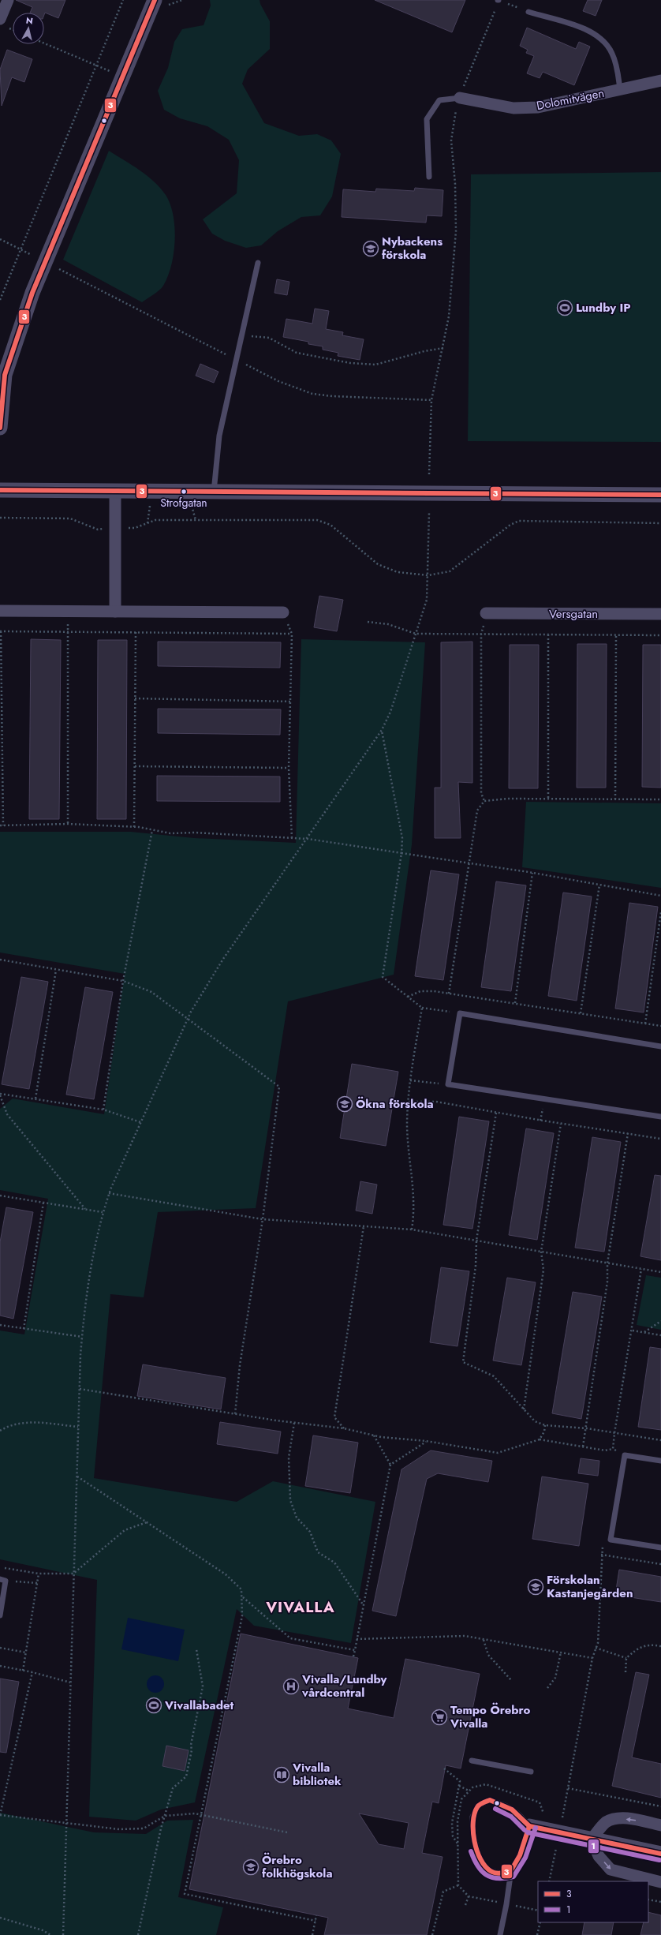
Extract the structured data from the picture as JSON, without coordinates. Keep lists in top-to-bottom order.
{
  "streets": {
    "street": ["Dolomitvägen", "Versgatan"]
  },
  "districts": ["VIVALLA"],
  "places": {
    "school or university": [
      "Nybackens förskola",
      "Ökna förskola",
      "Förskolan Kastanjegården",
      "Örebro folkhögskola"
    ],
    "sports": ["Lundby IP", "Vivallabadet"],
    "other": ["Strofgatan"],
    "hospital": ["Vivalla/Lundby vårdcentral"],
    "supermarket": ["Tempo Örebro Vivalla"],
    "library": ["Vivalla bibliotek"]
  },
  "lines": ["transit line 3", "transit line 1"],
  "legend": ["3", "1"],
  "north": "top"
}
